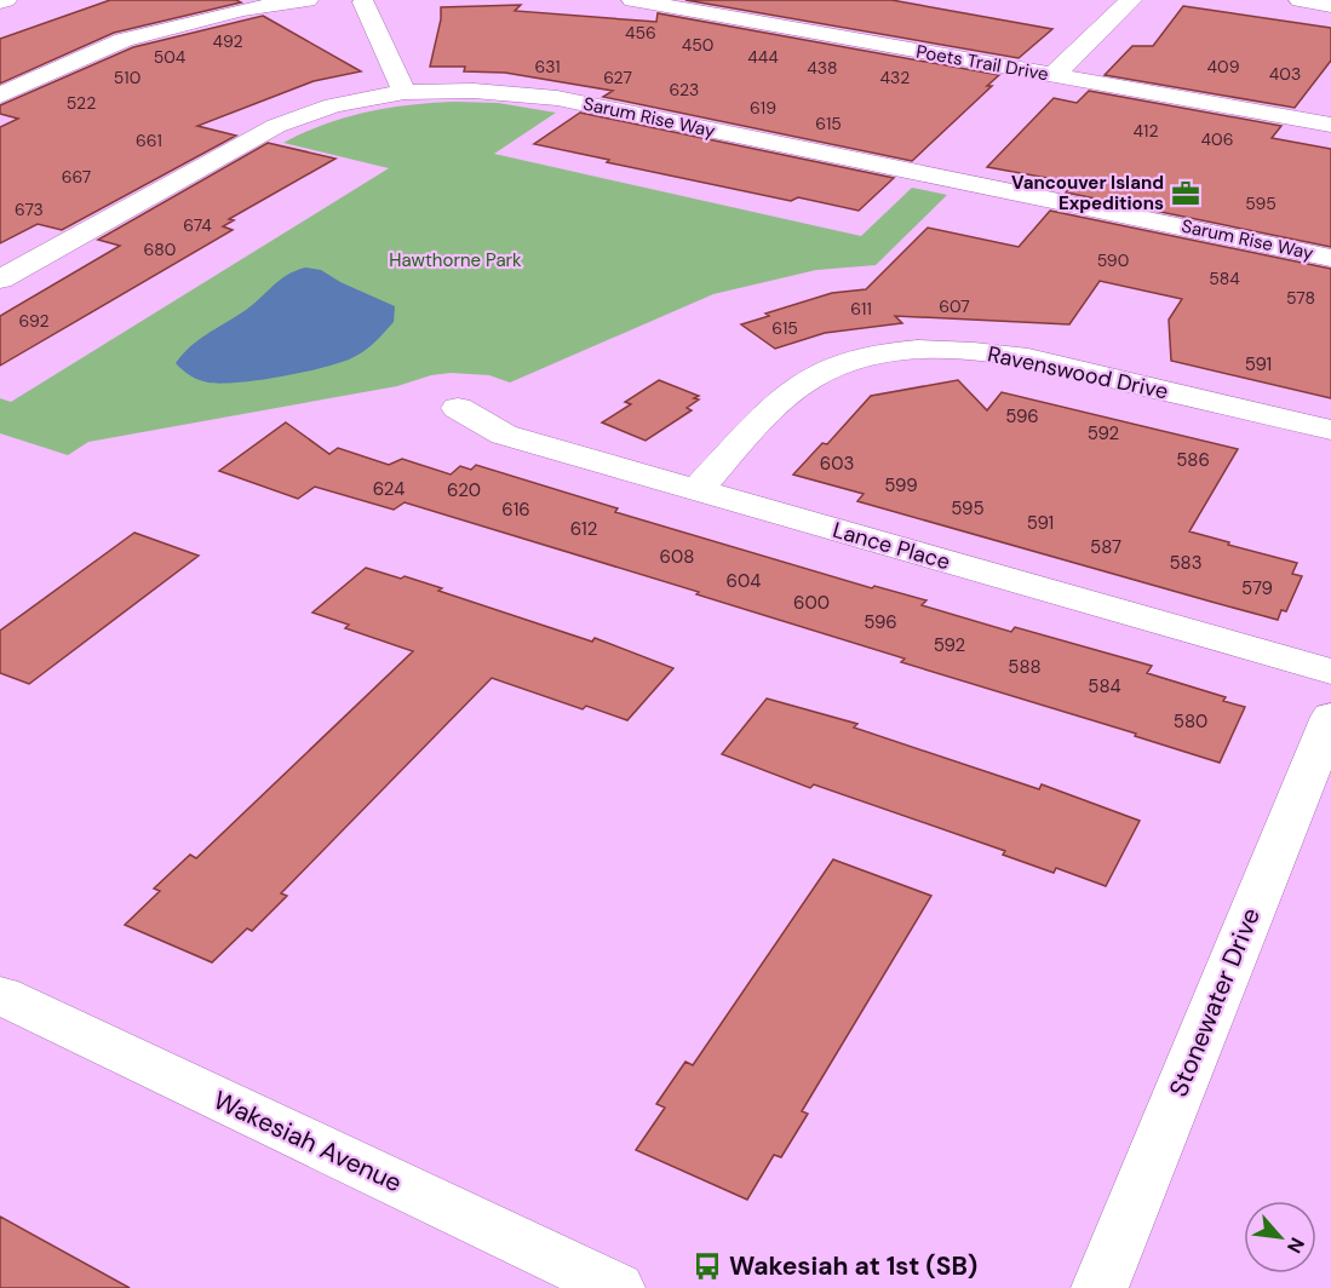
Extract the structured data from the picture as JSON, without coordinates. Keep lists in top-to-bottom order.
{
  "streets": {
    "street": [
      "Poets Trail Drive",
      "Sarum Rise Way",
      "Ravenswood Drive",
      "Lance Place",
      "Stonewater Drive",
      "Wakesiah Avenue"
    ]
  },
  "crossings": [
    ["Ravenswood Drive", "Lance Place"]
  ],
  "parks": ["Hawthorne Park"],
  "places": {
    "office": ["Vancouver Island Expeditions"],
    "bus stop": ["Wakesiah at 1st (SB)"]
  },
  "house_numbers": [
    "456",
    "492",
    "450",
    "504",
    "444",
    "631",
    "409",
    "438",
    "403",
    "510",
    "627",
    "432",
    "623",
    "522",
    "619",
    "615",
    "412",
    "406",
    "661",
    "667",
    "595",
    "673",
    "674",
    "680",
    "590",
    "584",
    "578",
    "607",
    "611",
    "692",
    "615",
    "591",
    "596",
    "592",
    "586",
    "603",
    "599",
    "624",
    "620",
    "595",
    "616",
    "591",
    "612",
    "587",
    "608",
    "583",
    "604",
    "579",
    "600",
    "596",
    "592",
    "588",
    "584",
    "580"
  ],
  "north": "bottom right"
}
